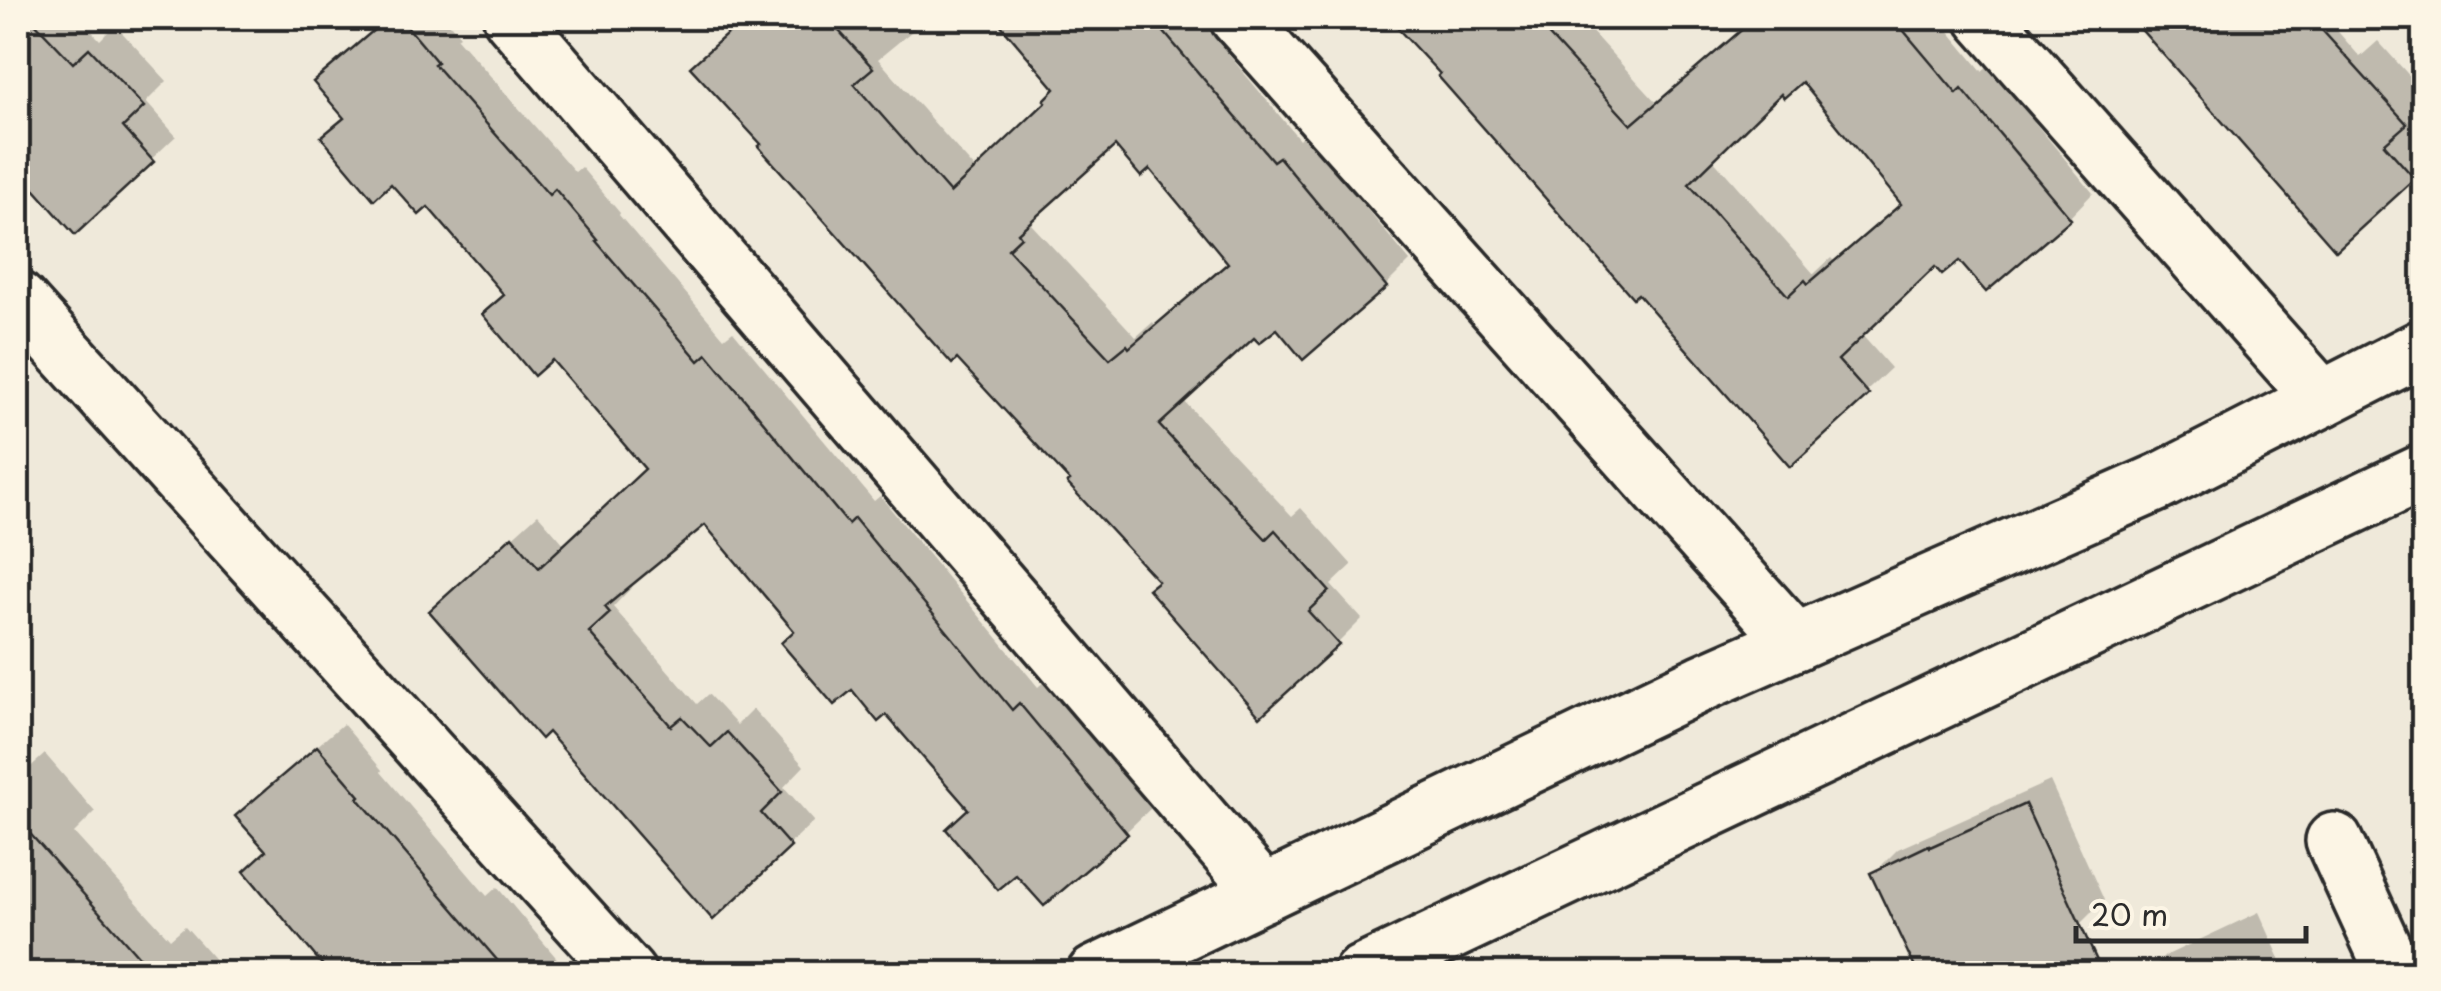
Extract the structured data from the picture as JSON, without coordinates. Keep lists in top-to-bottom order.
{
  "scale_bar": "20 m"
}
